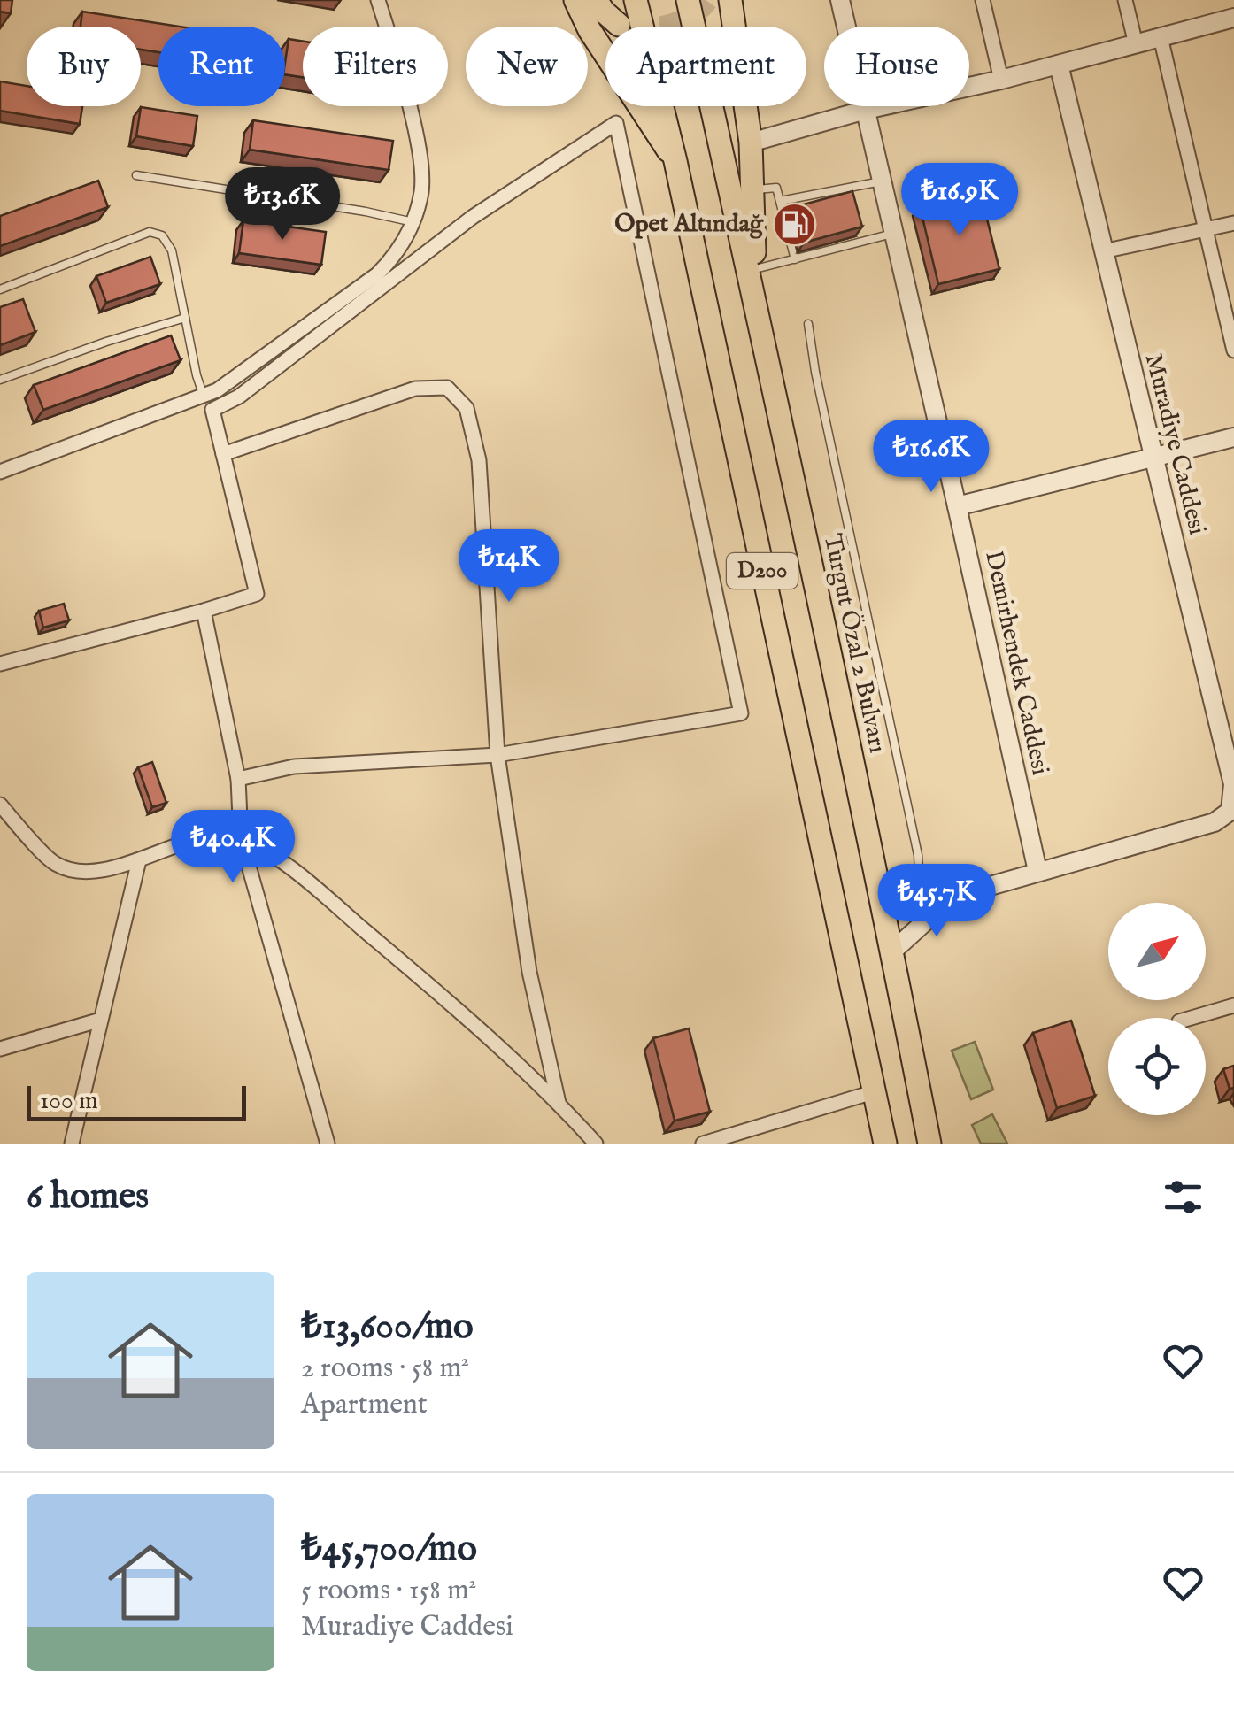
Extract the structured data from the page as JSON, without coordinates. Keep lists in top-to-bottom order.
{
  "streets": {
    "highway": ["D200", "Turgut Özal 2 Bulvarı"],
    "street": ["Muradiye Caddesi", "Demirhendek Caddesi"]
  },
  "crossings": [
    ["Muradiye Caddesi", "Demirhendek Caddesi"]
  ],
  "places": {
    "fuel station": ["Opet Altındağ"]
  },
  "scale_bar": "100 m",
  "north": "top right",
  "page": {
    "chip": [
      "Buy",
      "Rent",
      "Filters",
      "New",
      "Apartment",
      "House"
    ],
    "price": [
      "₺16.9K",
      "₺13.6K",
      "₺16.6K",
      "₺14K",
      "₺40.4K",
      "₺45.7K"
    ],
    "scale": "100 m",
    "heading": "6 homes",
    "list": [
      {
        "name": "₺13,600/mo",
        "note": "2 rooms · 58 m² · Apartment"
      },
      {
        "name": "₺45,700/mo",
        "note": "5 rooms · 158 m² · Muradiye Caddesi"
      }
    ]
  }
}
